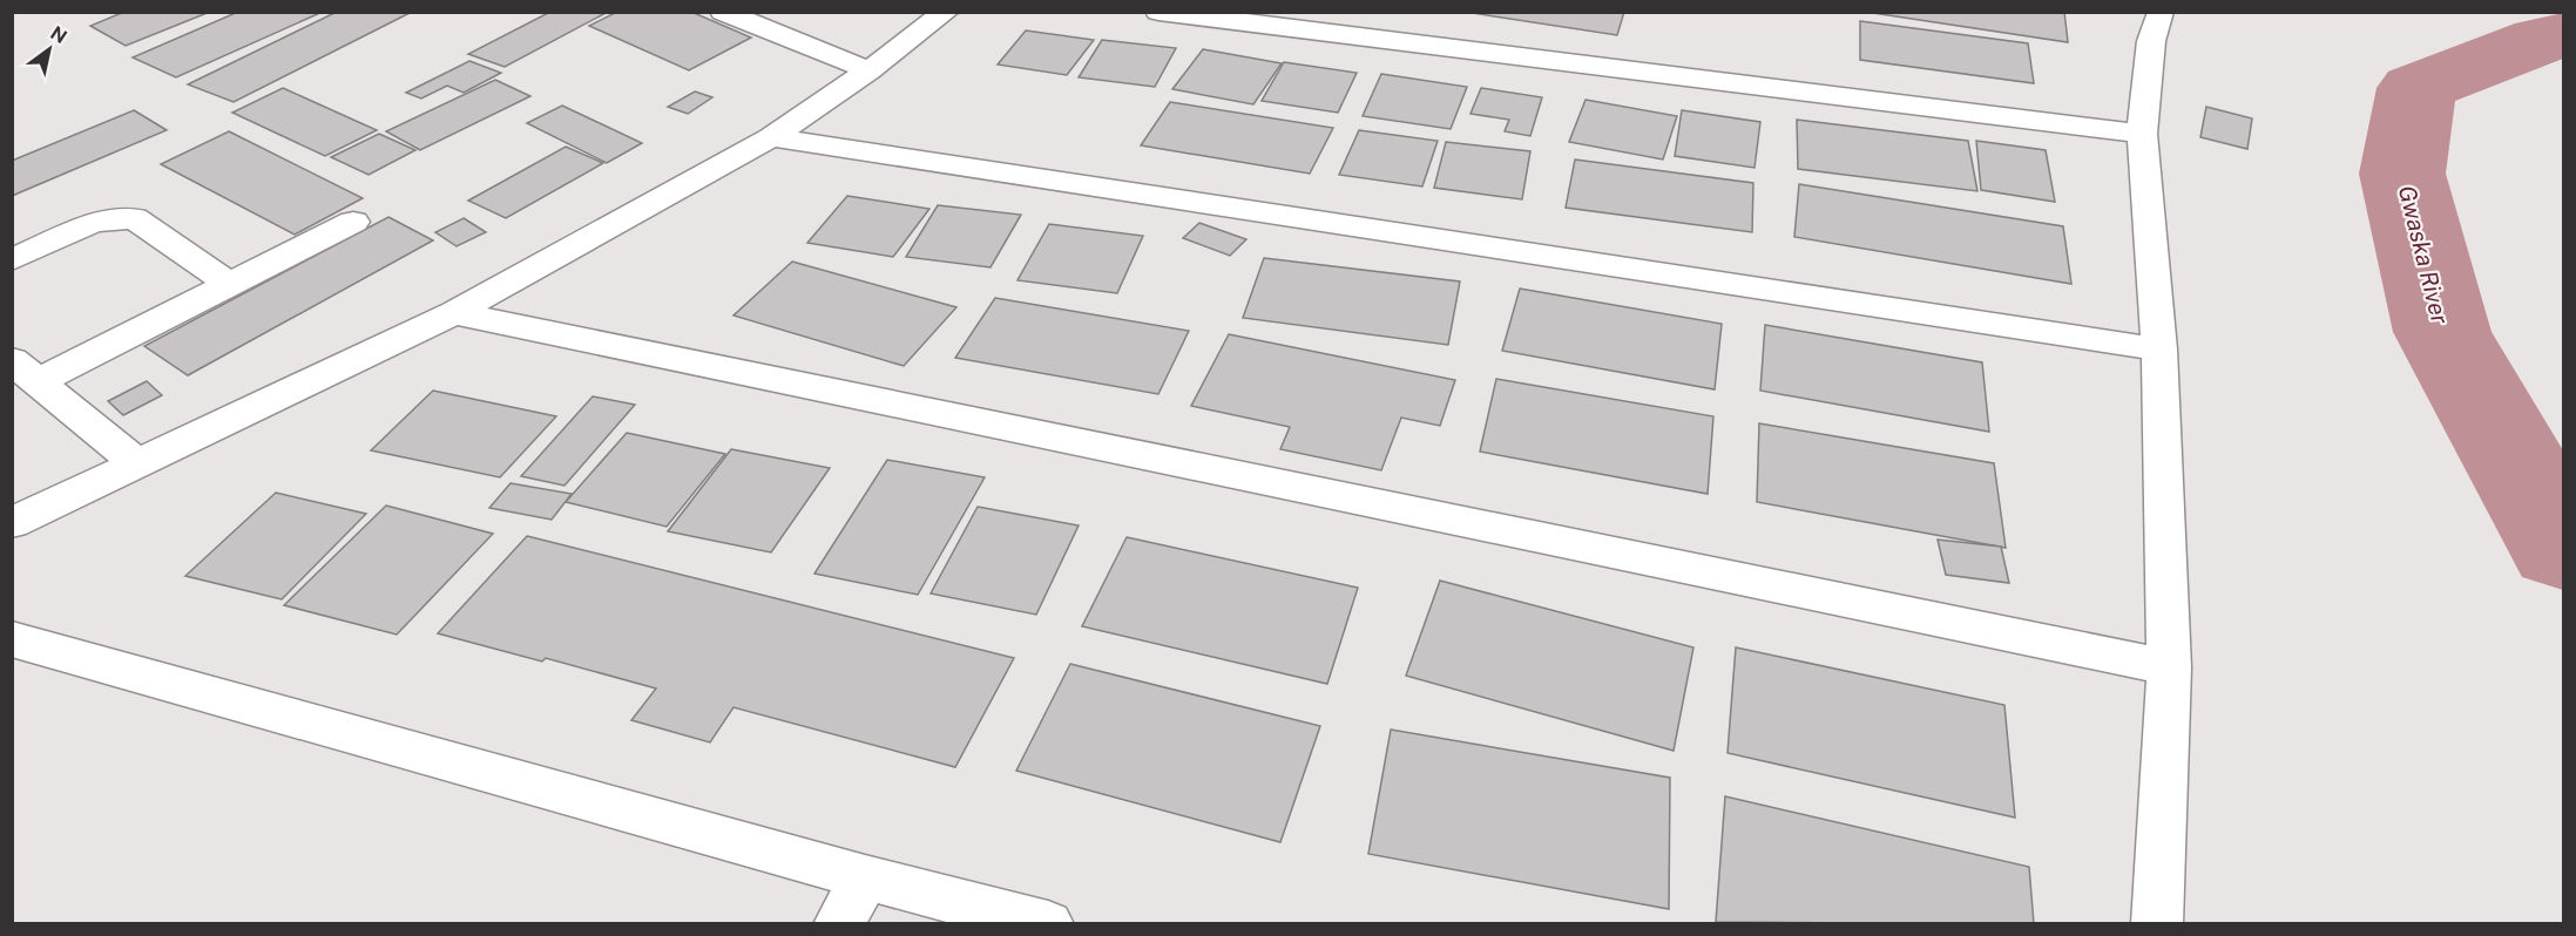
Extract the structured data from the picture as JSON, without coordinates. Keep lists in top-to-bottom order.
{
  "water": ["Gwaska River"],
  "north": "top right"
}
